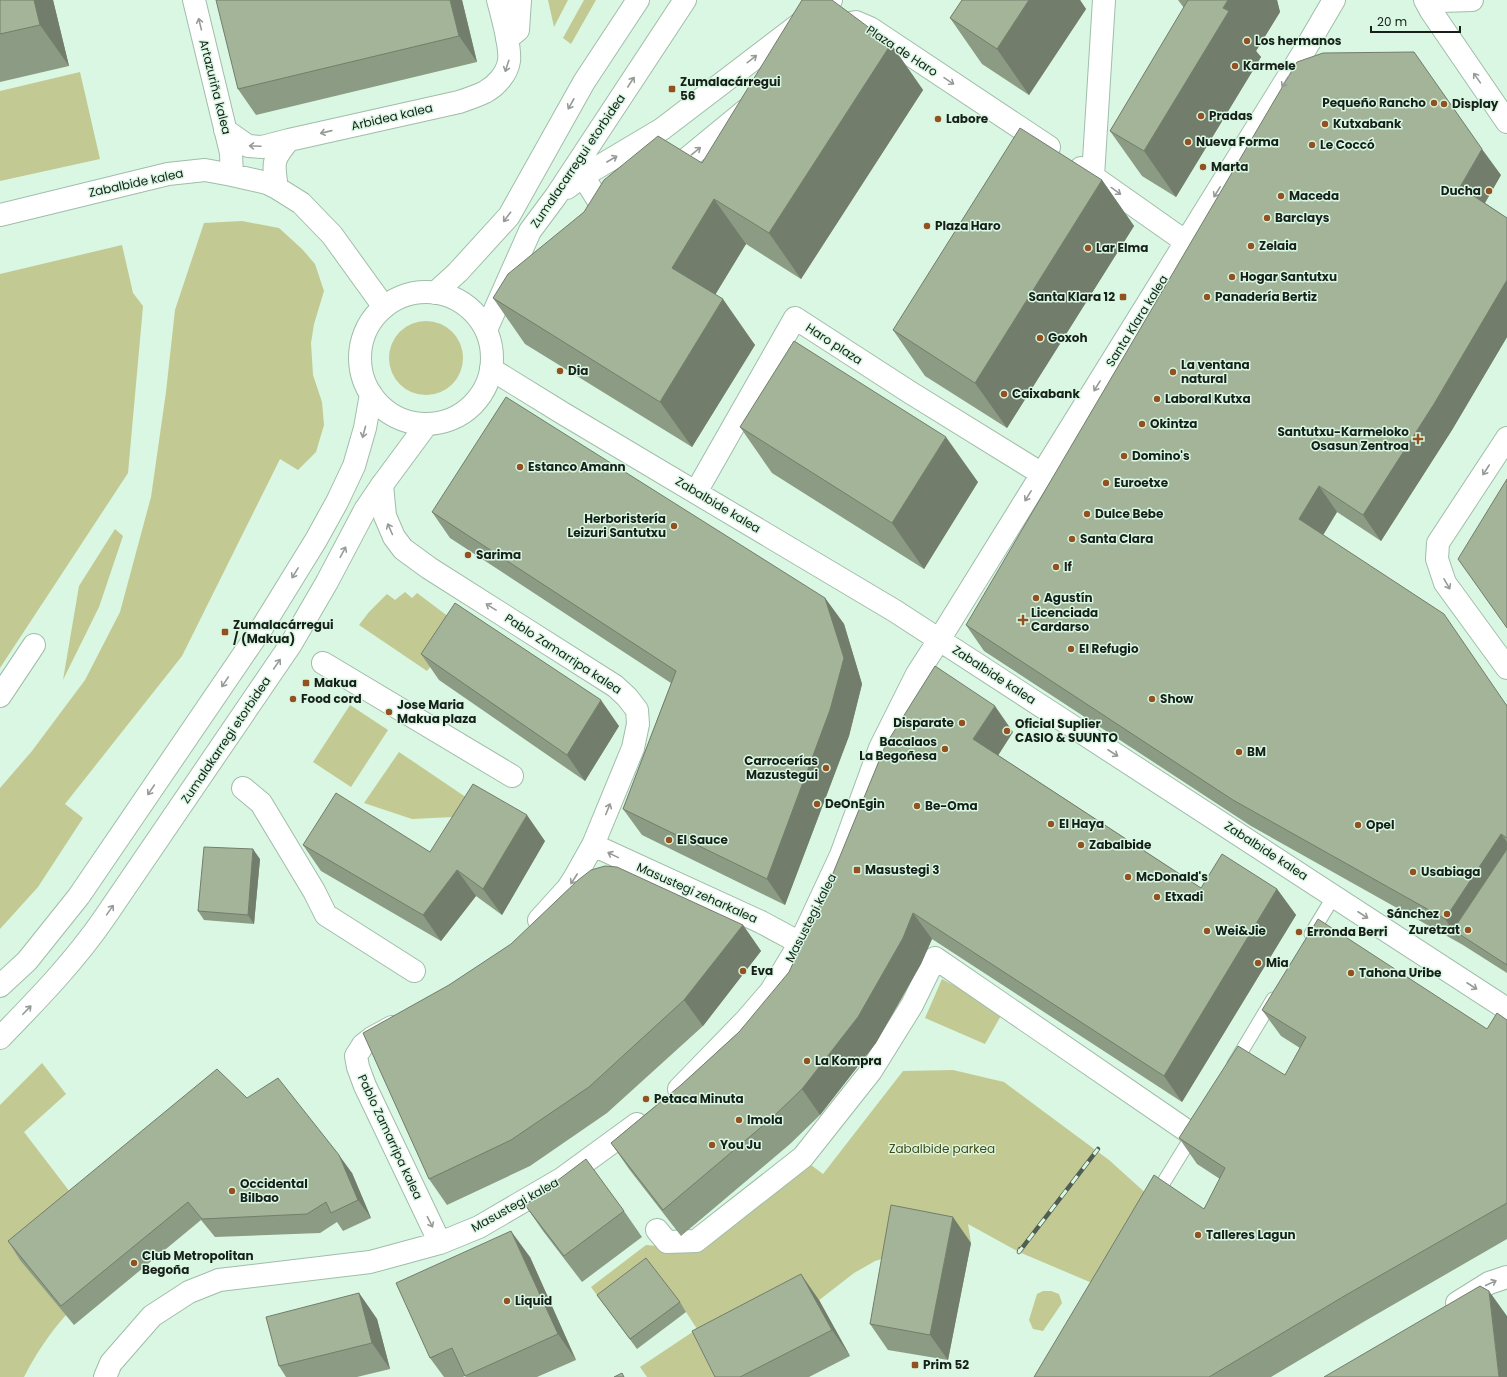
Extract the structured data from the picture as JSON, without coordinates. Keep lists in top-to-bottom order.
{
  "streets": {
    "street": [
      "Plaza de Haro",
      "Artazuriña kalea",
      "Arbidea kalea",
      "Zumalacarregui etorbidea",
      "Zabalbide kalea",
      "Santa Klara kalea",
      "Haro plaza",
      "Pablo Zamarripa kalea",
      "Zumalakarregi etorbidea",
      "Masustegi zeharkalea",
      "Masustegi kalea"
    ]
  },
  "crossings": [
    ["Plaza de Haro", "Santa Klara kalea"],
    ["Artazuriña kalea", "Arbidea kalea"],
    ["Artazuriña kalea", "Zabalbide kalea"],
    ["Zumalacarregui etorbidea", "Zabalbide kalea"],
    ["Zumalacarregui etorbidea", "Zumalakarregi etorbidea"],
    ["Zabalbide kalea", "Santa Klara kalea"],
    ["Zabalbide kalea", "Haro plaza"],
    ["Zabalbide kalea", "Zumalakarregi etorbidea"],
    ["Zabalbide kalea", "Masustegi kalea"],
    ["Santa Klara kalea", "Haro plaza"],
    ["Santa Klara kalea", "Masustegi kalea"],
    ["Pablo Zamarripa kalea", "Zumalakarregi etorbidea"],
    ["Pablo Zamarripa kalea", "Masustegi zeharkalea"],
    ["Pablo Zamarripa kalea", "Masustegi kalea"],
    ["Masustegi zeharkalea", "Masustegi kalea"]
  ],
  "one_way": [
    "Plaza de Haro",
    "Artazuriña kalea",
    "Zabalbide kalea",
    "Santa Klara kalea",
    "Masustegi zeharkalea"
  ],
  "parks": ["Zabalbide parkea"],
  "places": {
    "other": [
      "Los hermanos",
      "Karmele",
      "Pequeño Rancho",
      "Display",
      "Pradas",
      "Labore",
      "Kutxabank",
      "Nueva Forma",
      "Le Coccó",
      "Marta",
      "Ducha",
      "Maceda",
      "Barclays",
      "Plaza Haro",
      "Zelaia",
      "Lar Elma",
      "Hogar Santutxu",
      "Panadería Bertiz",
      "Goxoh",
      "Dia",
      "La ventana natural",
      "Caixabank",
      "Laboral Kutxa",
      "Okintza",
      "Domino's",
      "Estanco Amann",
      "Euroetxe",
      "Dulce Bebe",
      "Herboristería Leizuri Santutxu",
      "Santa Clara",
      "Sarima",
      "If",
      "Agustín",
      "El Refugio",
      "Food cord",
      "Show",
      "Jose Maria Makua plaza",
      "Disparate",
      "Oficial Suplier CASIO & SUUNTO",
      "Bacalaos La Begoñesa",
      "BM",
      "Carrocerías Mazustegui",
      "DeOnEgin",
      "Be-Oma",
      "El Haya",
      "Opel",
      "El Sauce",
      "Zabalbide",
      "Usabiaga",
      "McDonald's",
      "Etxadi",
      "Sánchez",
      "Zuretzat",
      "Wei&Jie",
      "Erronda Berri",
      "Mia",
      "Eva",
      "Tahona Uribe",
      "La Kompra",
      "Petaca Minuta",
      "Imola",
      "You Ju",
      "Occidental Bilbao",
      "Talleres Lagun",
      "Club Metropolitan Begoña",
      "Liquid"
    ],
    "transit": [
      "Zumalacárregui 56",
      "Santa Klara 12",
      "Zumalacárregui / (Makua)",
      "Makua",
      "Masustegi 3",
      "Prim 52"
    ],
    "health": ["Santutxu-Karmeloko Osasun Zentroa", "Licenciada Cardarso"]
  },
  "scale_bar": "20 m"
}
